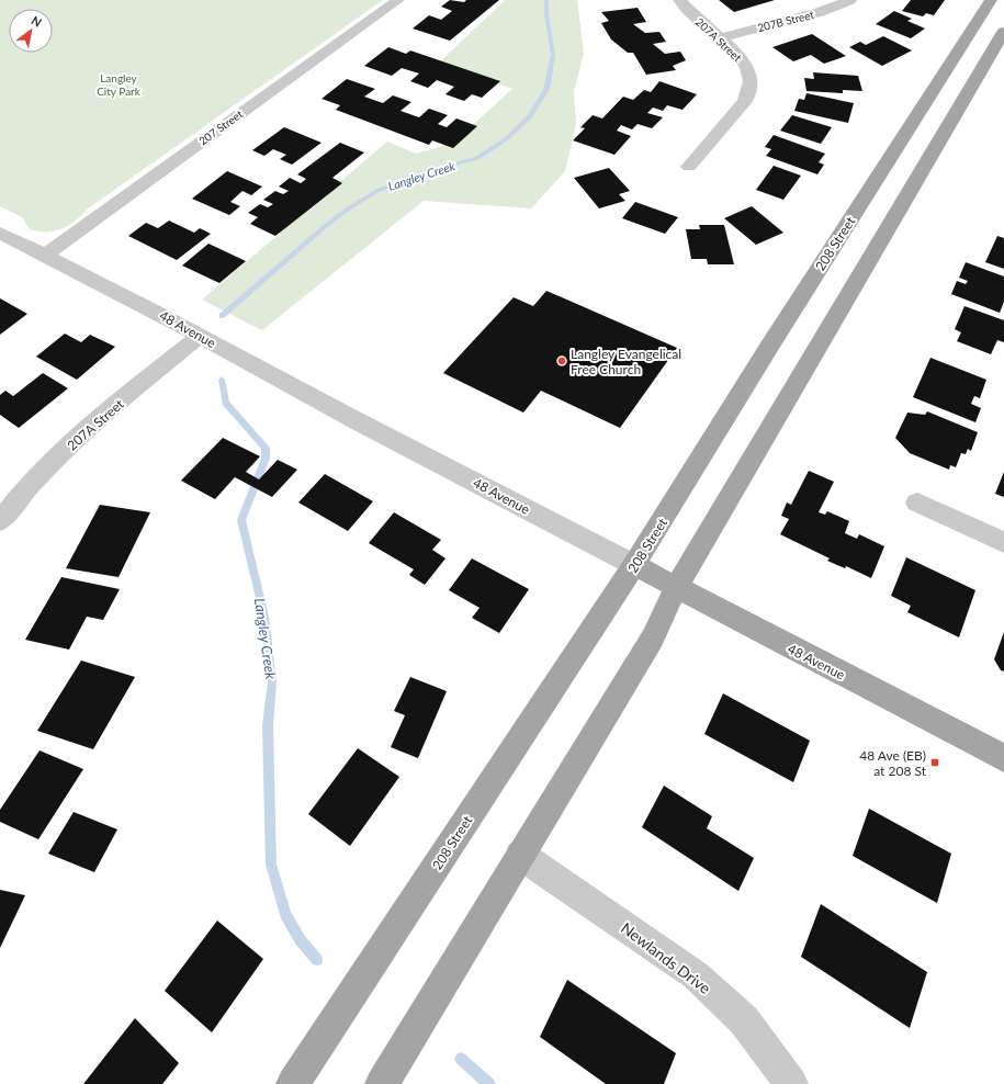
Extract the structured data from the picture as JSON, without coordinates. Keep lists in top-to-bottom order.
{
  "streets": {
    "main road": ["208 Street", "48 Avenue"],
    "street": [
      "207B Street",
      "207A Street",
      "207 Street",
      "Newlands Drive"
    ]
  },
  "crossings": [
    ["207B Street", "207A Street"],
    ["207A Street", "48 Avenue"],
    ["207 Street", "48 Avenue"],
    ["208 Street", "48 Avenue"]
  ],
  "water": ["Langley Creek"],
  "parks": ["Langley City Park"],
  "places": {
    "other": ["Langley Evangelical Free Church"],
    "transit": ["48 Ave (EB) at 208 St"]
  },
  "north": "top right"
}
